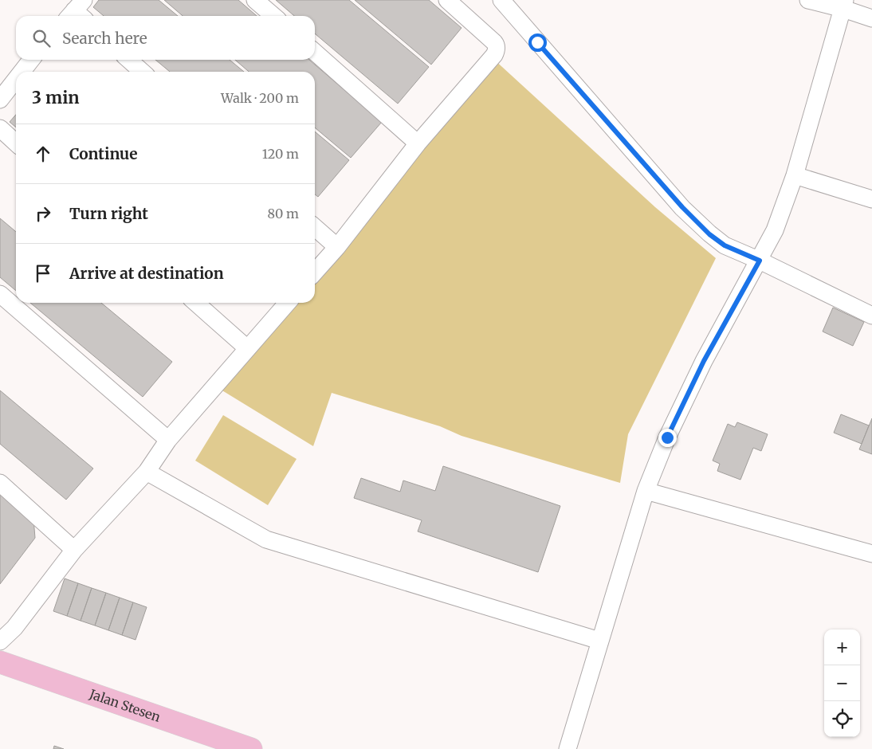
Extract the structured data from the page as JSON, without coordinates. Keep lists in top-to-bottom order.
{
  "streets": {
    "main road": ["Jalan Stesen"]
  },
  "page": {
    "search": "Search here",
    "heading": ["3 min", "Walk · 200 m"],
    "list": [
      ["Continue", "120 m"],
      ["Turn right", "80 m"],
      "Arrive at destination"
    ],
    "map_buttons": ["+", "−"]
  }
}
